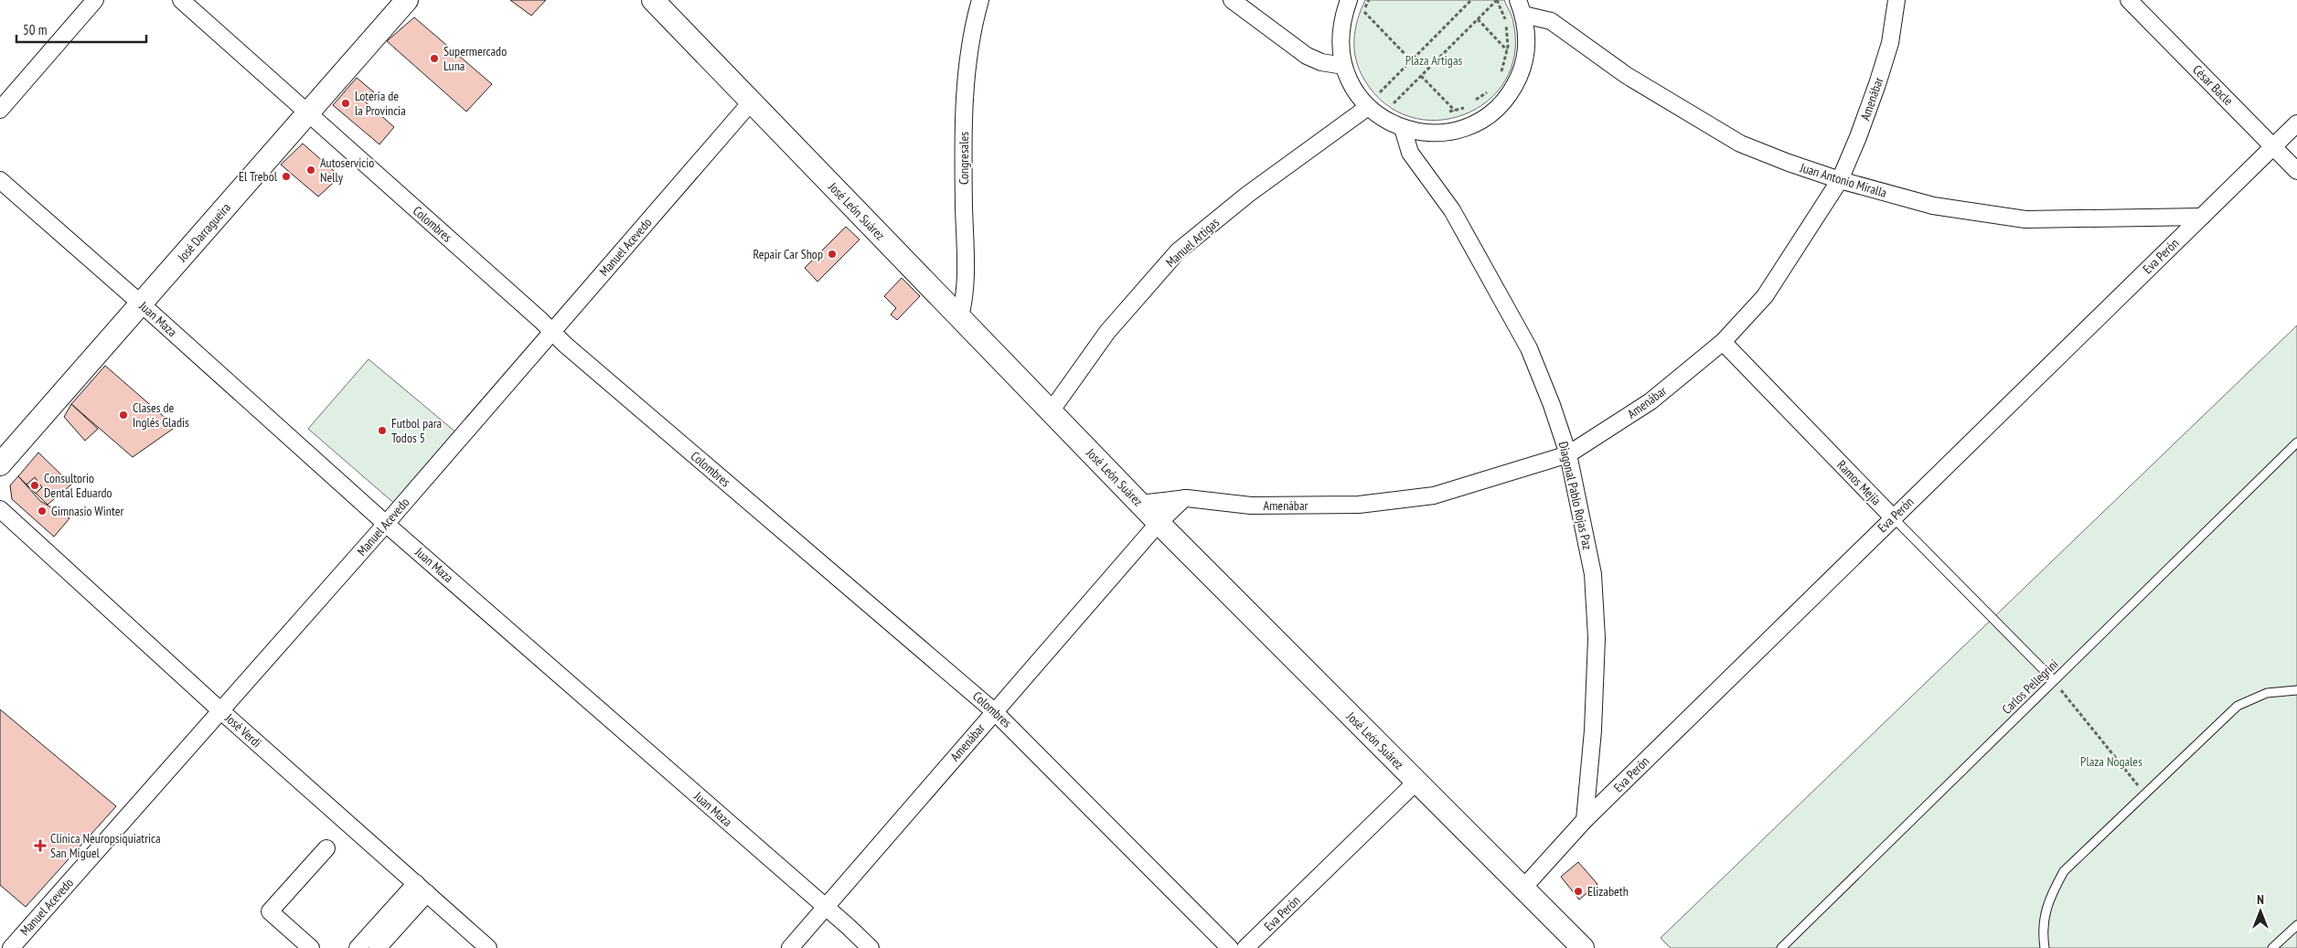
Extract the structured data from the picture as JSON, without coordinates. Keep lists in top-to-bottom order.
{
  "streets": {
    "street": [
      "César Bacle",
      "Amenábar",
      "Congresales",
      "Juan Antonio Miralla",
      "José León Suárez",
      "Colombres",
      "José Darragueira",
      "Manuel Artigas",
      "Manuel Acevedo",
      "Eva Perón",
      "Juan Maza",
      "Ramos Mejía",
      "Diagonal Pablo Rojas Paz",
      "José Verdi"
    ],
    "lane": ["Carlos Pellegrini"]
  },
  "crossings": [
    ["César Bacle", "Eva Perón"],
    ["Amenábar", "Juan Antonio Miralla"],
    ["Amenábar", "José León Suárez"],
    ["Amenábar", "Colombres"],
    ["Amenábar", "Juan Maza"],
    ["Amenábar", "Ramos Mejía"],
    ["Amenábar", "Diagonal Pablo Rojas Paz"],
    ["Congresales", "José León Suárez"],
    ["Juan Antonio Miralla", "Eva Perón"],
    ["José León Suárez", "Manuel Artigas"],
    ["José León Suárez", "Manuel Acevedo"],
    ["José León Suárez", "Eva Perón"],
    ["Colombres", "José Darragueira"],
    ["Colombres", "Manuel Acevedo"],
    ["José Darragueira", "Juan Maza"],
    ["Manuel Acevedo", "Juan Maza"],
    ["Manuel Acevedo", "José Verdi"],
    ["Eva Perón", "Ramos Mejía"],
    ["Eva Perón", "Diagonal Pablo Rojas Paz"],
    ["Ramos Mejía", "Carlos Pellegrini"]
  ],
  "parks": ["Plaza Artigas", "Plaza Nogales"],
  "places": {
    "other": [
      "Supermercado Luna",
      "Lotería de la Provincia",
      "Autoservicio Nelly",
      "El Trebol",
      "Repair Car Shop",
      "Clases de Inglés Gladis",
      "Futbol para Todos 5",
      "Consultorio Dental Eduardo",
      "Gimnasio Winter",
      "Elizabeth"
    ],
    "health": ["Clínica Neuropsiquiatrica San Miguel"]
  },
  "scale_bar": "50 m",
  "north": "top"
}
